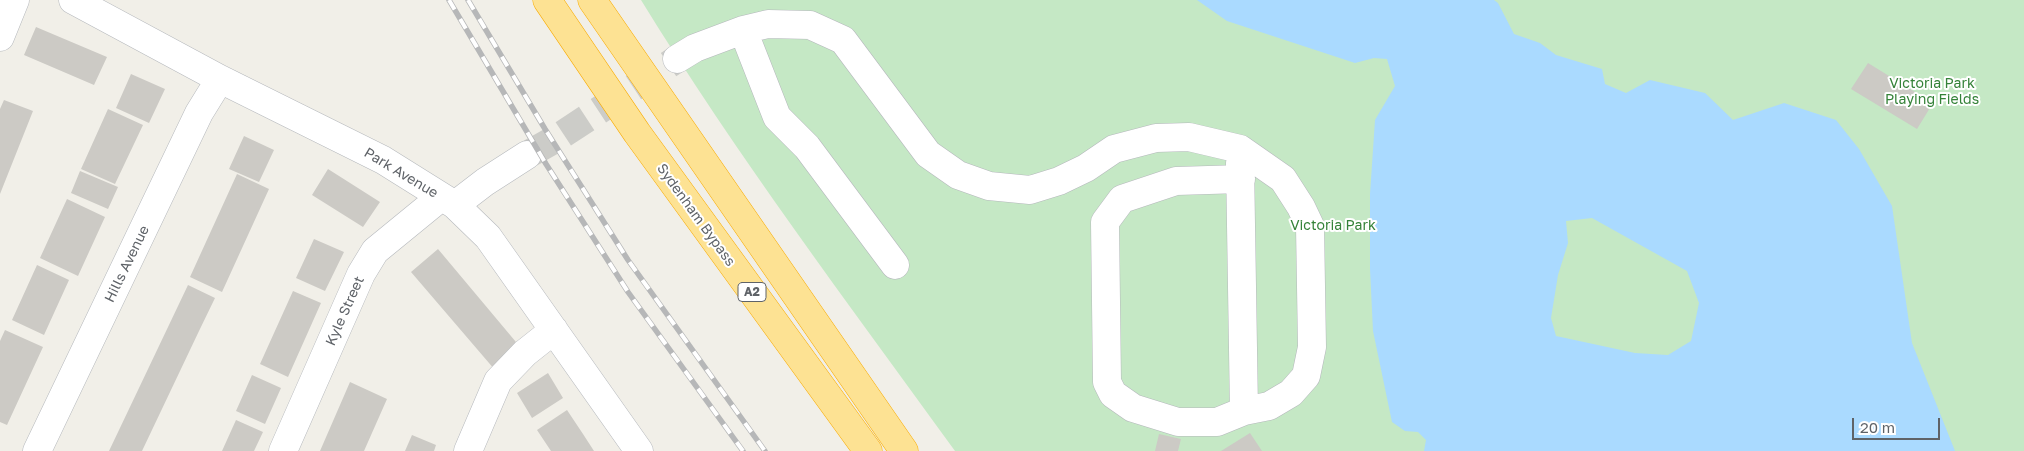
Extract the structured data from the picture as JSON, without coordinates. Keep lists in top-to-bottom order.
{
  "streets": {
    "highway": ["Sydenham Bypass", "A2"],
    "street": ["Park Avenue", "Hills Avenue", "Kyle Street"]
  },
  "crossings": [
    ["Park Avenue", "Hills Avenue"],
    ["Park Avenue", "Kyle Street"]
  ],
  "parks": ["Victoria Park Playing Fields", "Victoria Park"],
  "scale_bar": "20 m"
}
